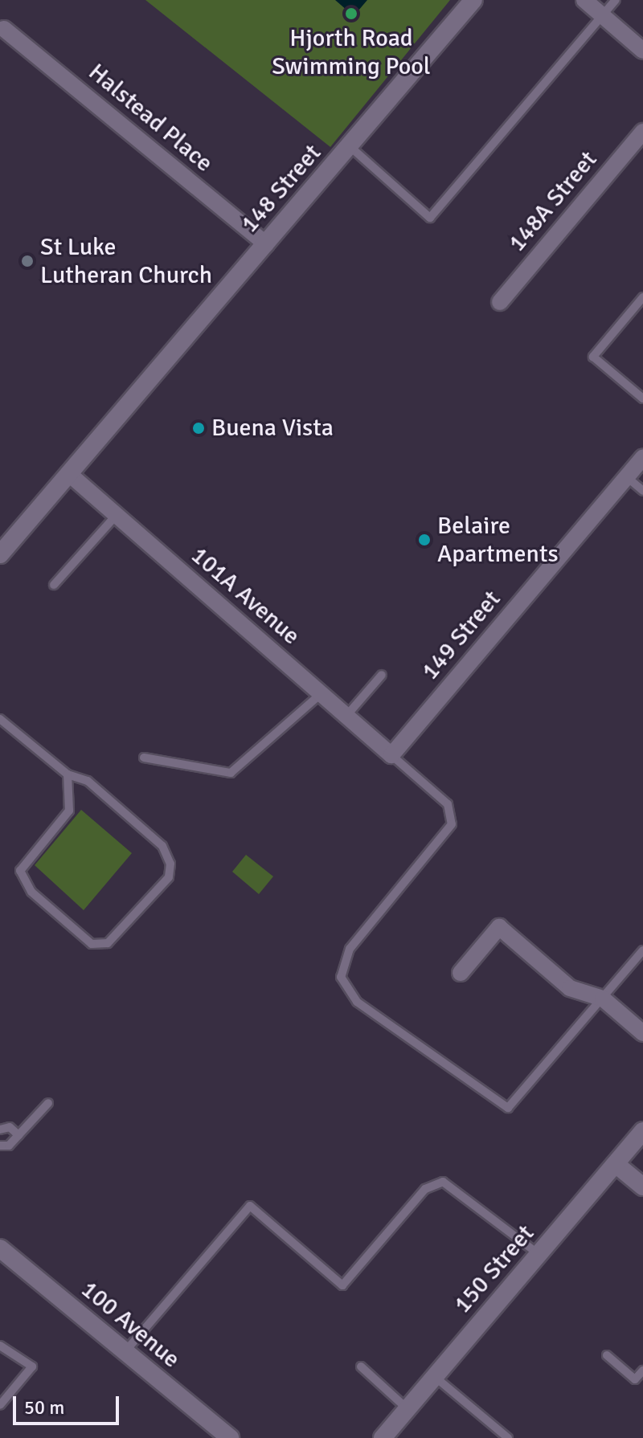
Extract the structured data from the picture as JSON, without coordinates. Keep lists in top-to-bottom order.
{
  "streets": {
    "main road": ["148 Street", "150 Street", "100 Avenue"],
    "street": [
      "Halstead Place",
      "148A Street",
      "101A Avenue",
      "149 Street"
    ]
  },
  "crossings": [
    ["Halstead Place", "148 Street"],
    ["148 Street", "101A Avenue"],
    ["101A Avenue", "149 Street"]
  ],
  "places": [
    "Hjorth Road Swimming Pool",
    "St Luke Lutheran Church",
    "Buena Vista",
    "Belaire Apartments"
  ],
  "scale_bar": "50 m"
}
